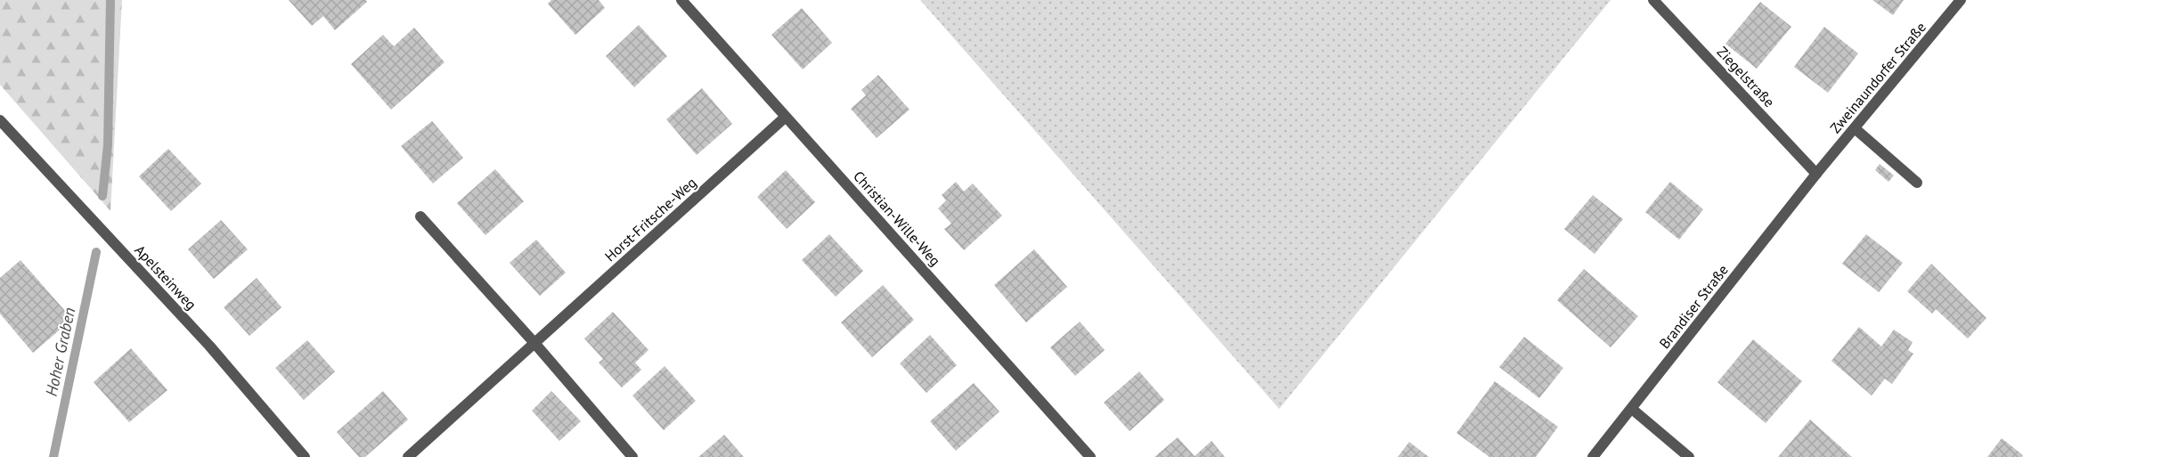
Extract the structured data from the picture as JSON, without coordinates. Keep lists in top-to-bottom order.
{
  "streets": {
    "street": [
      "Ziegelstraße",
      "Zweinaundorfer Straße",
      "Christian-Wille-Weg",
      "Horst-Fritsche-Weg",
      "Apelsteinweg",
      "Brandiser Straße"
    ]
  },
  "crossings": [
    ["Ziegelstraße", "Zweinaundorfer Straße"],
    ["Ziegelstraße", "Brandiser Straße"],
    ["Zweinaundorfer Straße", "Brandiser Straße"],
    ["Christian-Wille-Weg", "Horst-Fritsche-Weg"]
  ],
  "water": ["Hoher Graben"]
}
